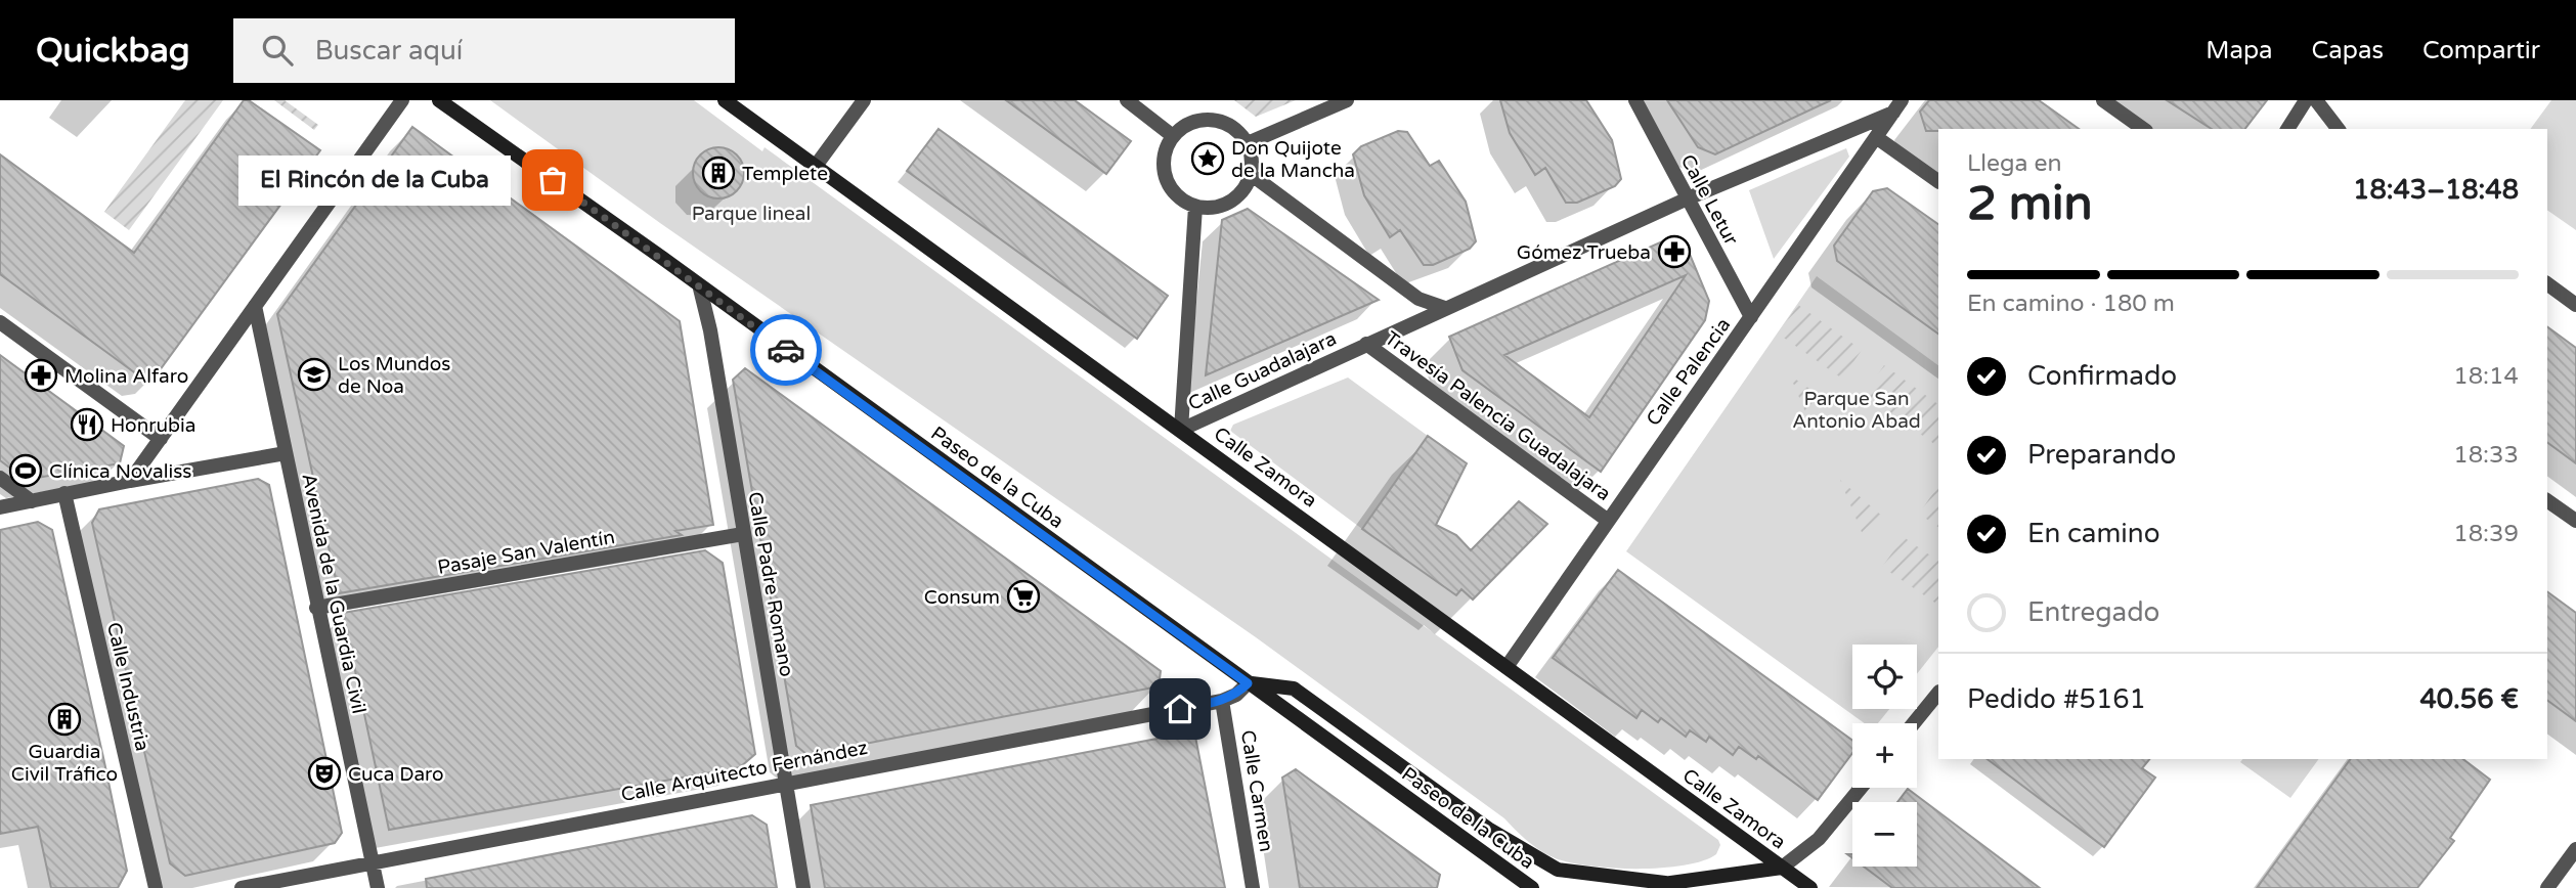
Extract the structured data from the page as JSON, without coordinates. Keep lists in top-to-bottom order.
{
  "streets": {
    "main road": ["Calle Zamora", "Paseo de la Cuba"],
    "street": [
      "Calle Letur",
      "Calle Guadalajara",
      "Calle Palencia",
      "Travesía Palencia Guadalajara",
      "Pasaje San Valentín",
      "Calle Padre Romano",
      "Avenida de la Guardia Civil",
      "Calle Industria",
      "Calle Arquitecto Fernández",
      "Calle Carmen"
    ]
  },
  "crossings": [
    ["Calle Letur", "Calle Guadalajara"],
    ["Calle Letur", "Calle Palencia"],
    ["Calle Guadalajara", "Calle Palencia"],
    ["Calle Guadalajara", "Travesía Palencia Guadalajara"],
    ["Calle Guadalajara", "Calle Zamora"],
    ["Calle Palencia", "Travesía Palencia Guadalajara"],
    ["Calle Palencia", "Calle Zamora"],
    ["Paseo de la Cuba", "Calle Padre Romano"],
    ["Paseo de la Cuba", "Calle Arquitecto Fernández"],
    ["Pasaje San Valentín", "Calle Padre Romano"],
    ["Pasaje San Valentín", "Avenida de la Guardia Civil"],
    ["Calle Padre Romano", "Calle Arquitecto Fernández"],
    ["Avenida de la Guardia Civil", "Calle Arquitecto Fernández"],
    ["Calle Arquitecto Fernández", "Calle Carmen"]
  ],
  "parks": ["Parque lineal", "Parque San Antonio Abad"],
  "places": {
    "place": ["Don Quijote de la Mancha"],
    "building": ["Templete", "Guardia Civil Tráfico"],
    "other": ["El Rincón de la Cuba"],
    "pharmacy": ["Gómez Trueba", "Molina Alfaro"],
    "school or university": ["Los Mundos de Noa"],
    "restaurant": ["Honrubia"],
    "sports": ["Clínica Novaliss"],
    "supermarket": ["Consum"],
    "theatre": ["Cuca Daro"]
  },
  "page": {
    "header": "Quickbag",
    "search": "Buscar aquí",
    "nav": ["Mapa", "Capas", "Compartir"],
    "heading": ["2 min", "Llega en", "18:43–18:48"],
    "panel": ["Pedido #5161", "40.56 €"],
    "bubble": "El Rincón de la Cuba",
    "bar": "En camino · 180 m",
    "list": [
      ["Confirmado", "18:14"],
      ["Preparando", "18:33"],
      ["En camino", "18:39"],
      "Entregado"
    ],
    "map_buttons": ["+", "−"]
  }
}
